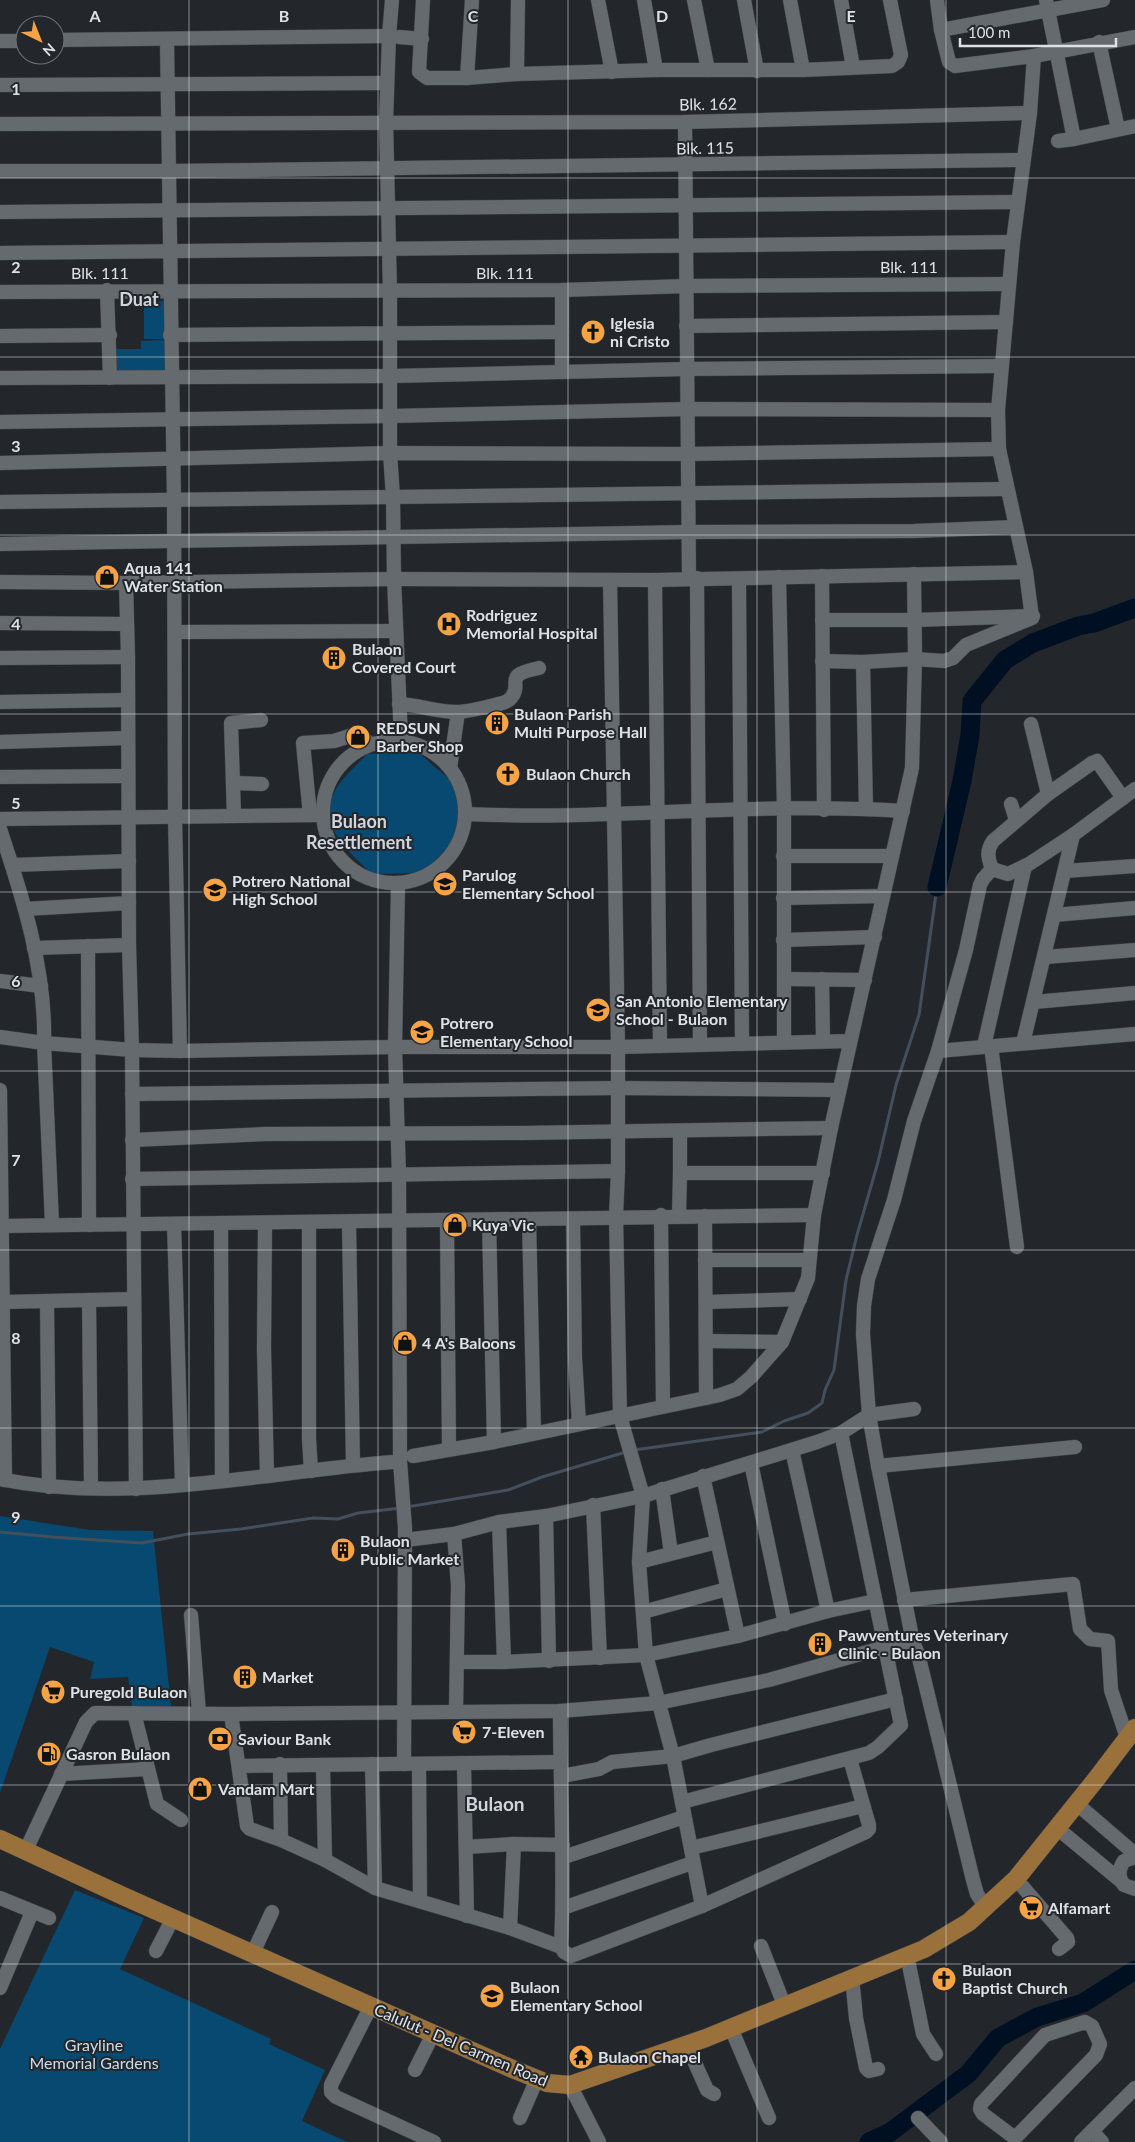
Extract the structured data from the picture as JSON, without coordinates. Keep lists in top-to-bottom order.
{
  "streets": {
    "main road": ["Calulut - Del Carmen Road"],
    "street": ["Blk. 162", "Blk. 115", "Blk. 111"]
  },
  "districts": ["Duat", "Bulaon Resettlement", "Bulaon"],
  "parks": ["Grayline Memorial Gardens"],
  "places": {
    "church": ["Iglesia ni Cristo", "Bulaon Church", "Bulaon Baptist Church"],
    "shop": [
      "Aqua 141 Water Station",
      "REDSUN Barber Shop",
      "Kuya Vic",
      "4 A's Baloons",
      "Vandam Mart"
    ],
    "hospital": ["Rodriguez Memorial Hospital"],
    "building": [
      "Bulaon Covered Court",
      "Bulaon Parish Multi Purpose Hall",
      "Bulaon Public Market",
      "Pawventures Veterinary Clinic - Bulaon",
      "Market"
    ],
    "school or university": [
      "Parulog Elementary School",
      "Potrero National High School",
      "San Antonio Elementary School - Bulaon",
      "Potrero Elementary School",
      "Bulaon Elementary School"
    ],
    "supermarket": ["Puregold Bulaon", "7-Eleven", "Alfamart"],
    "bank": ["Saviour Bank"],
    "fuel station": ["Gasron Bulaon"],
    "temple": ["Bulaon Chapel"]
  },
  "scale_bar": "100 m",
  "north": "bottom right",
  "grid": {
    "columns": [
      "A",
      "B",
      "C",
      "D",
      "E"
    ],
    "rows": [
      "1",
      "2",
      "3",
      "4",
      "5",
      "6",
      "7",
      "8",
      "9"
    ]
  }
}
